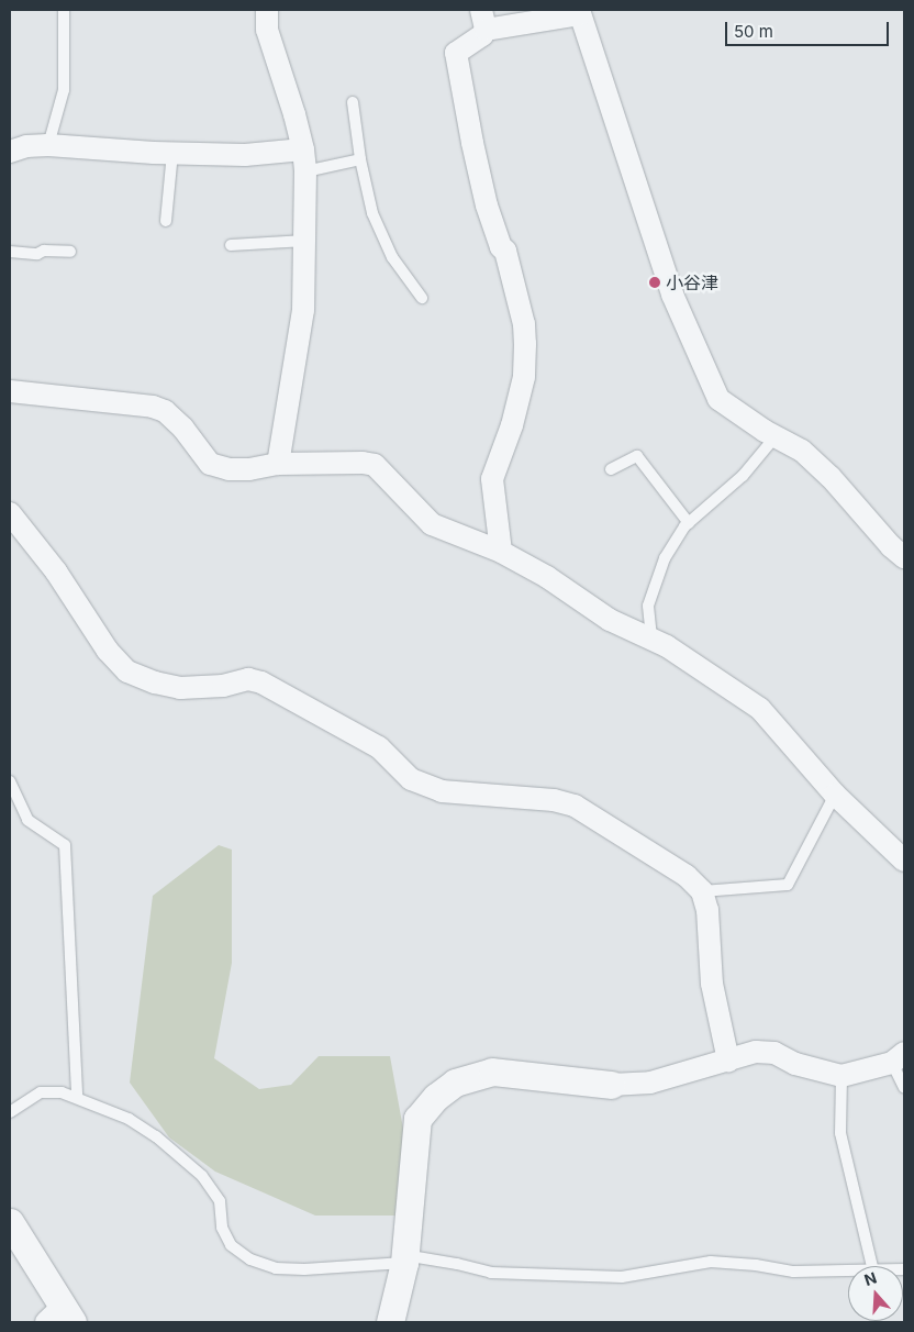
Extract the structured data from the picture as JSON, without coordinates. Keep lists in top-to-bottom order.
{
  "places": ["小谷津"],
  "scale_bar": "50 m",
  "north": "top"
}
